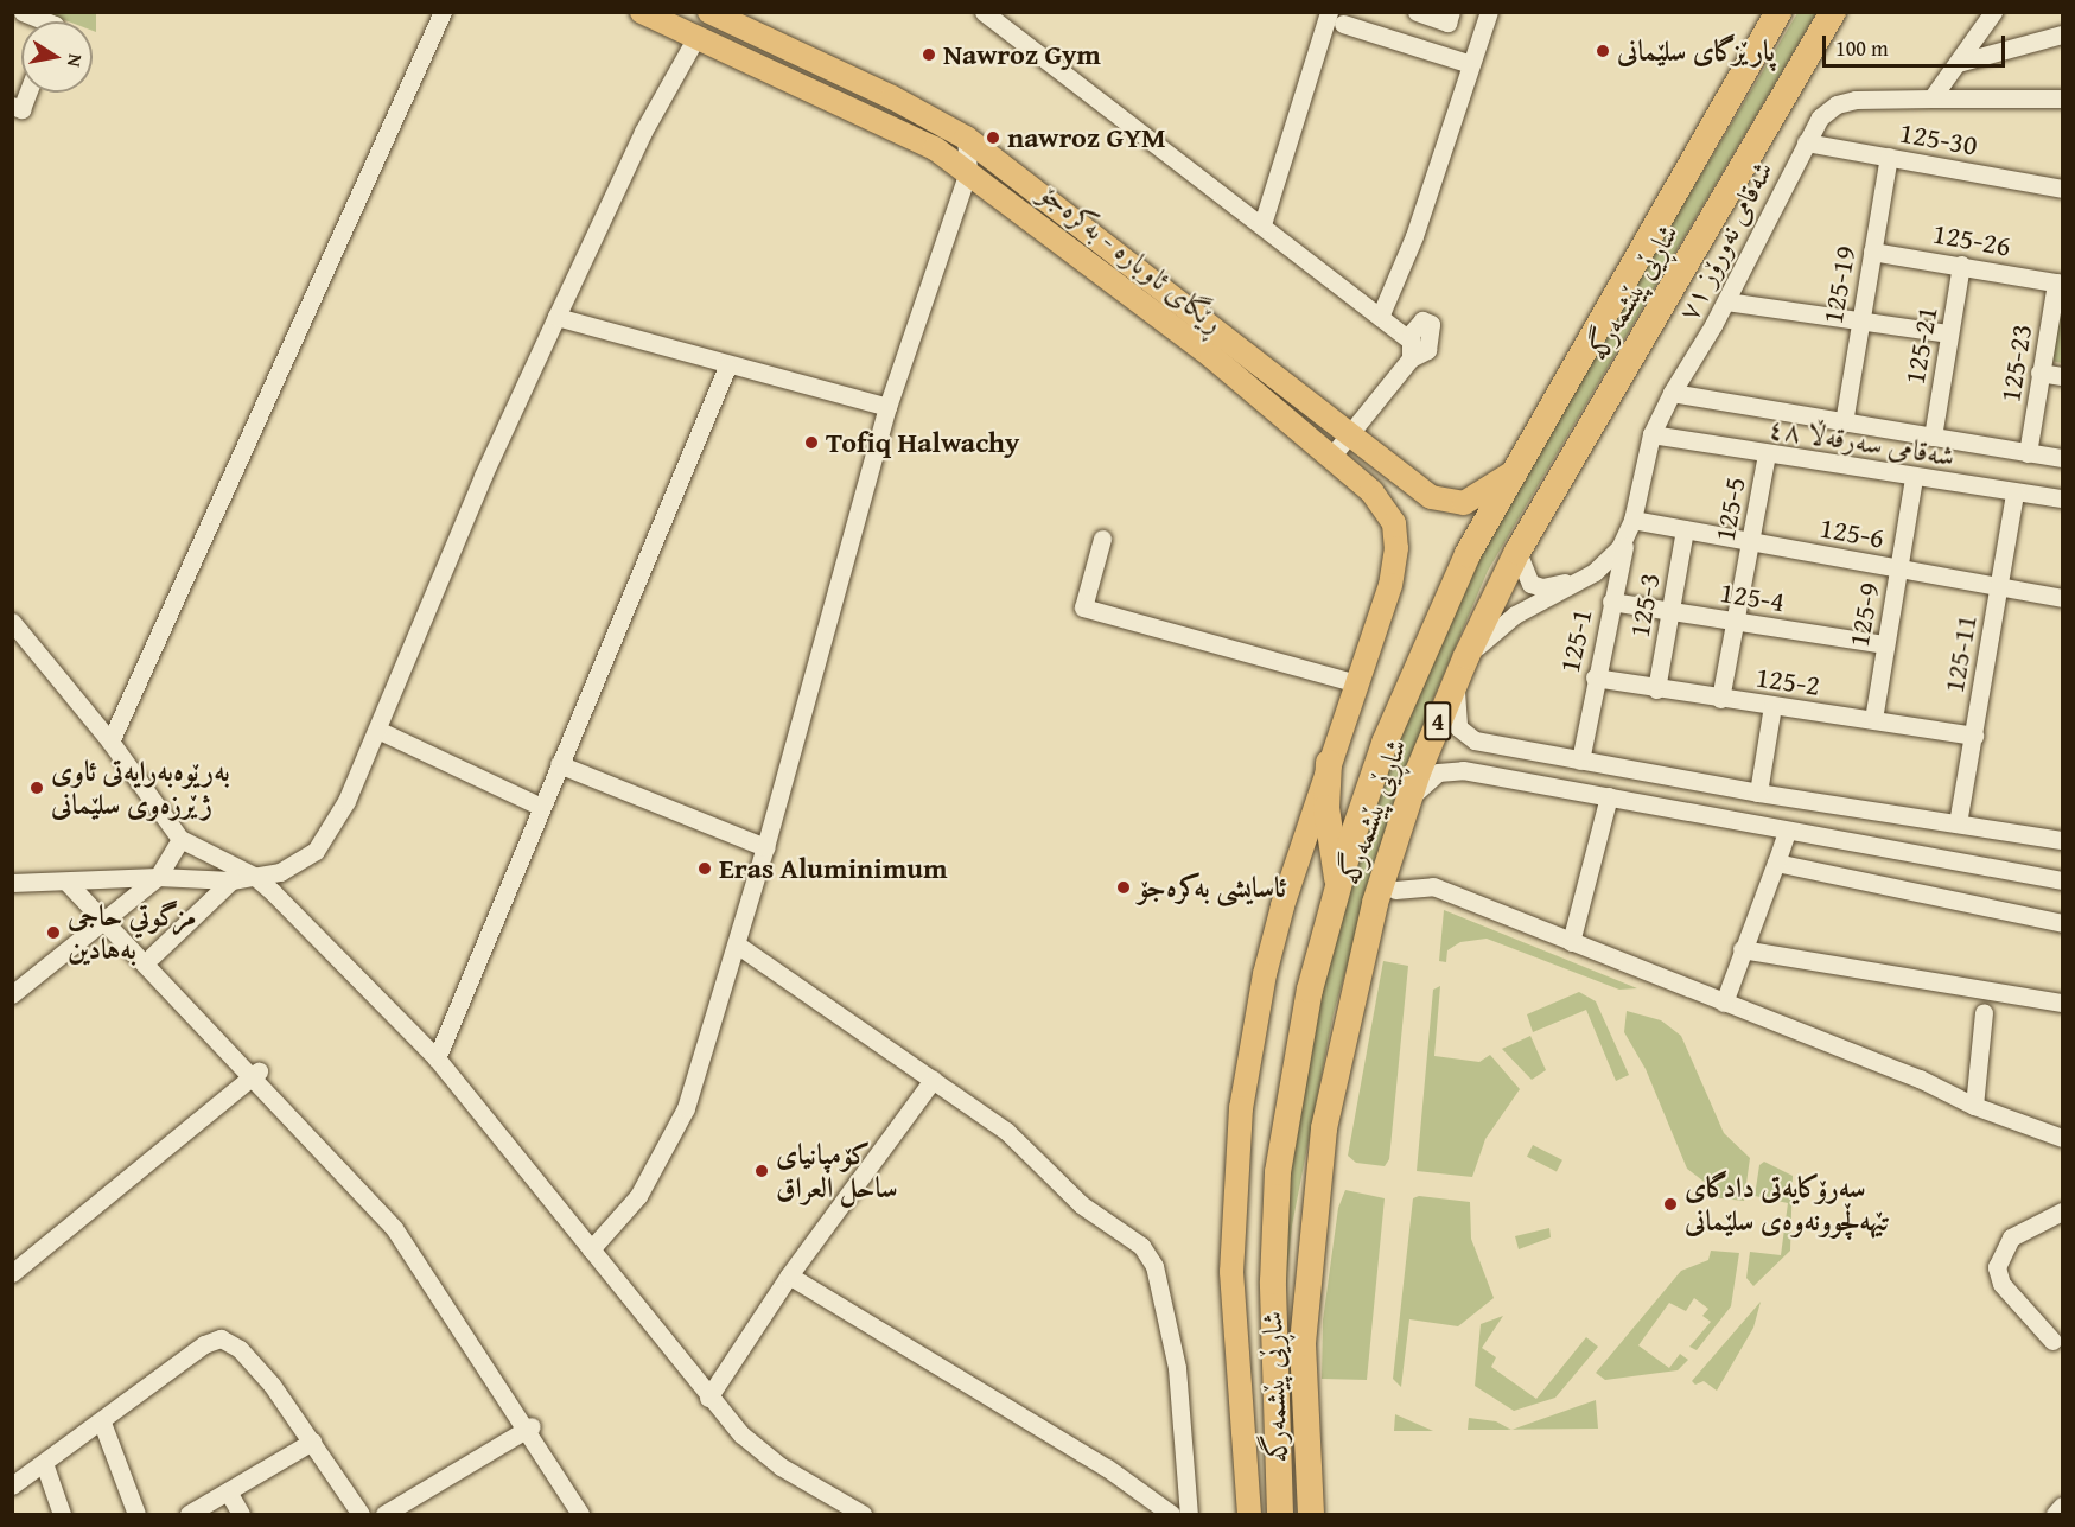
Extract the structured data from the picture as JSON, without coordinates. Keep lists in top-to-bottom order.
{
  "streets": {
    "highway": ["شاڕێی پێشمەرگە", "4"],
    "main road": ["ڕێگای ئاوبارە - بەکرەجۆ"],
    "street": [
      "125-30",
      "125-26",
      "شەقامی نەورۆز ٧١",
      "125-19",
      "125-21",
      "125-23",
      "شەقامی سەرقەڵا ٤٨",
      "125-5",
      "125-6",
      "125-4",
      "125-3",
      "125-9",
      "125-1",
      "125-11",
      "125-2"
    ]
  },
  "crossings": [
    ["125-30", "شەقامی نەورۆز ٧١"],
    ["125-30", "125-19"],
    ["125-26", "125-19"],
    ["125-26", "125-21"],
    ["125-26", "125-23"],
    ["شەقامی نەورۆز ٧١", "شاڕێی پێشمەرگە"],
    ["شەقامی نەورۆز ٧١", "شەقامی سەرقەڵا ٤٨"],
    ["شەقامی نەورۆز ٧١", "125-6"],
    ["شەقامی نەورۆز ٧١", "125-1"],
    ["شەقامی سەرقەڵا ٤٨", "125-5"],
    ["شەقامی سەرقەڵا ٤٨", "125-9"],
    ["شەقامی سەرقەڵا ٤٨", "125-11"],
    ["125-5", "125-6"],
    ["125-5", "125-4"],
    ["125-5", "125-2"],
    ["125-6", "125-3"],
    ["125-6", "125-9"],
    ["125-6", "125-1"],
    ["125-6", "125-11"],
    ["125-4", "125-3"],
    ["125-4", "125-9"],
    ["125-4", "125-1"],
    ["125-3", "125-2"],
    ["125-9", "125-2"],
    ["125-1", "125-2"],
    ["125-11", "125-2"]
  ],
  "places": [
    "پارێزگای سلێمانی",
    "Nawroz Gym",
    "nawroz GYM",
    "Tofiq Halwachy",
    "بەرێوەبەرایەتی ئاوی ژێرزەوی سلێمانی",
    "Eras Aluminimum",
    "ئاسایشی بەکرەجۆ",
    "مزگوتي حاجی بەهادین",
    "کۆمپانیای ساحل العراق",
    "سەرۆکایەتی دادگای تێهەڵچوونەوەی سلێمانی"
  ],
  "scale_bar": "100 m",
  "north": "right"
}
